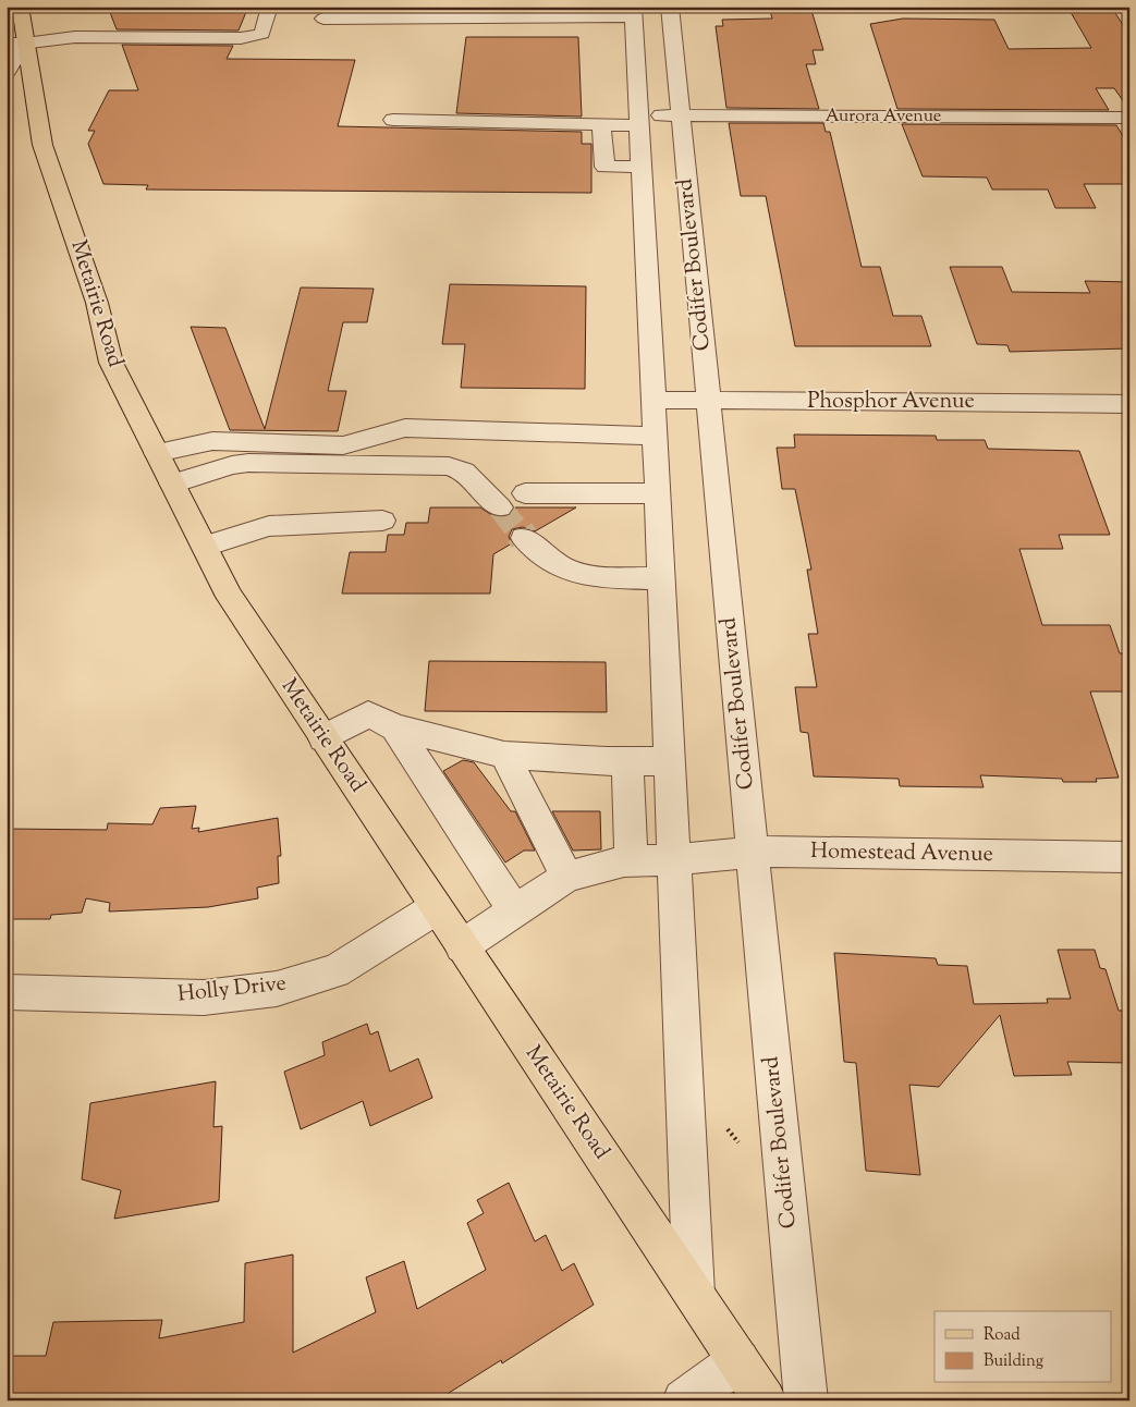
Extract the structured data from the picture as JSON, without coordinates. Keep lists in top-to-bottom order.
{
  "streets": {
    "main road": ["Metairie Road"],
    "street": [
      "Aurora Avenue",
      "Codifer Boulevard",
      "Phosphor Avenue",
      "Homestead Avenue",
      "Holly Drive"
    ]
  },
  "crossings": [
    ["Aurora Avenue", "Codifer Boulevard"],
    ["Codifer Boulevard", "Metairie Road"],
    ["Codifer Boulevard", "Phosphor Avenue"],
    ["Codifer Boulevard", "Homestead Avenue"],
    ["Metairie Road", "Homestead Avenue"],
    ["Metairie Road", "Holly Drive"]
  ],
  "legend": ["Road", "Building"]
}
